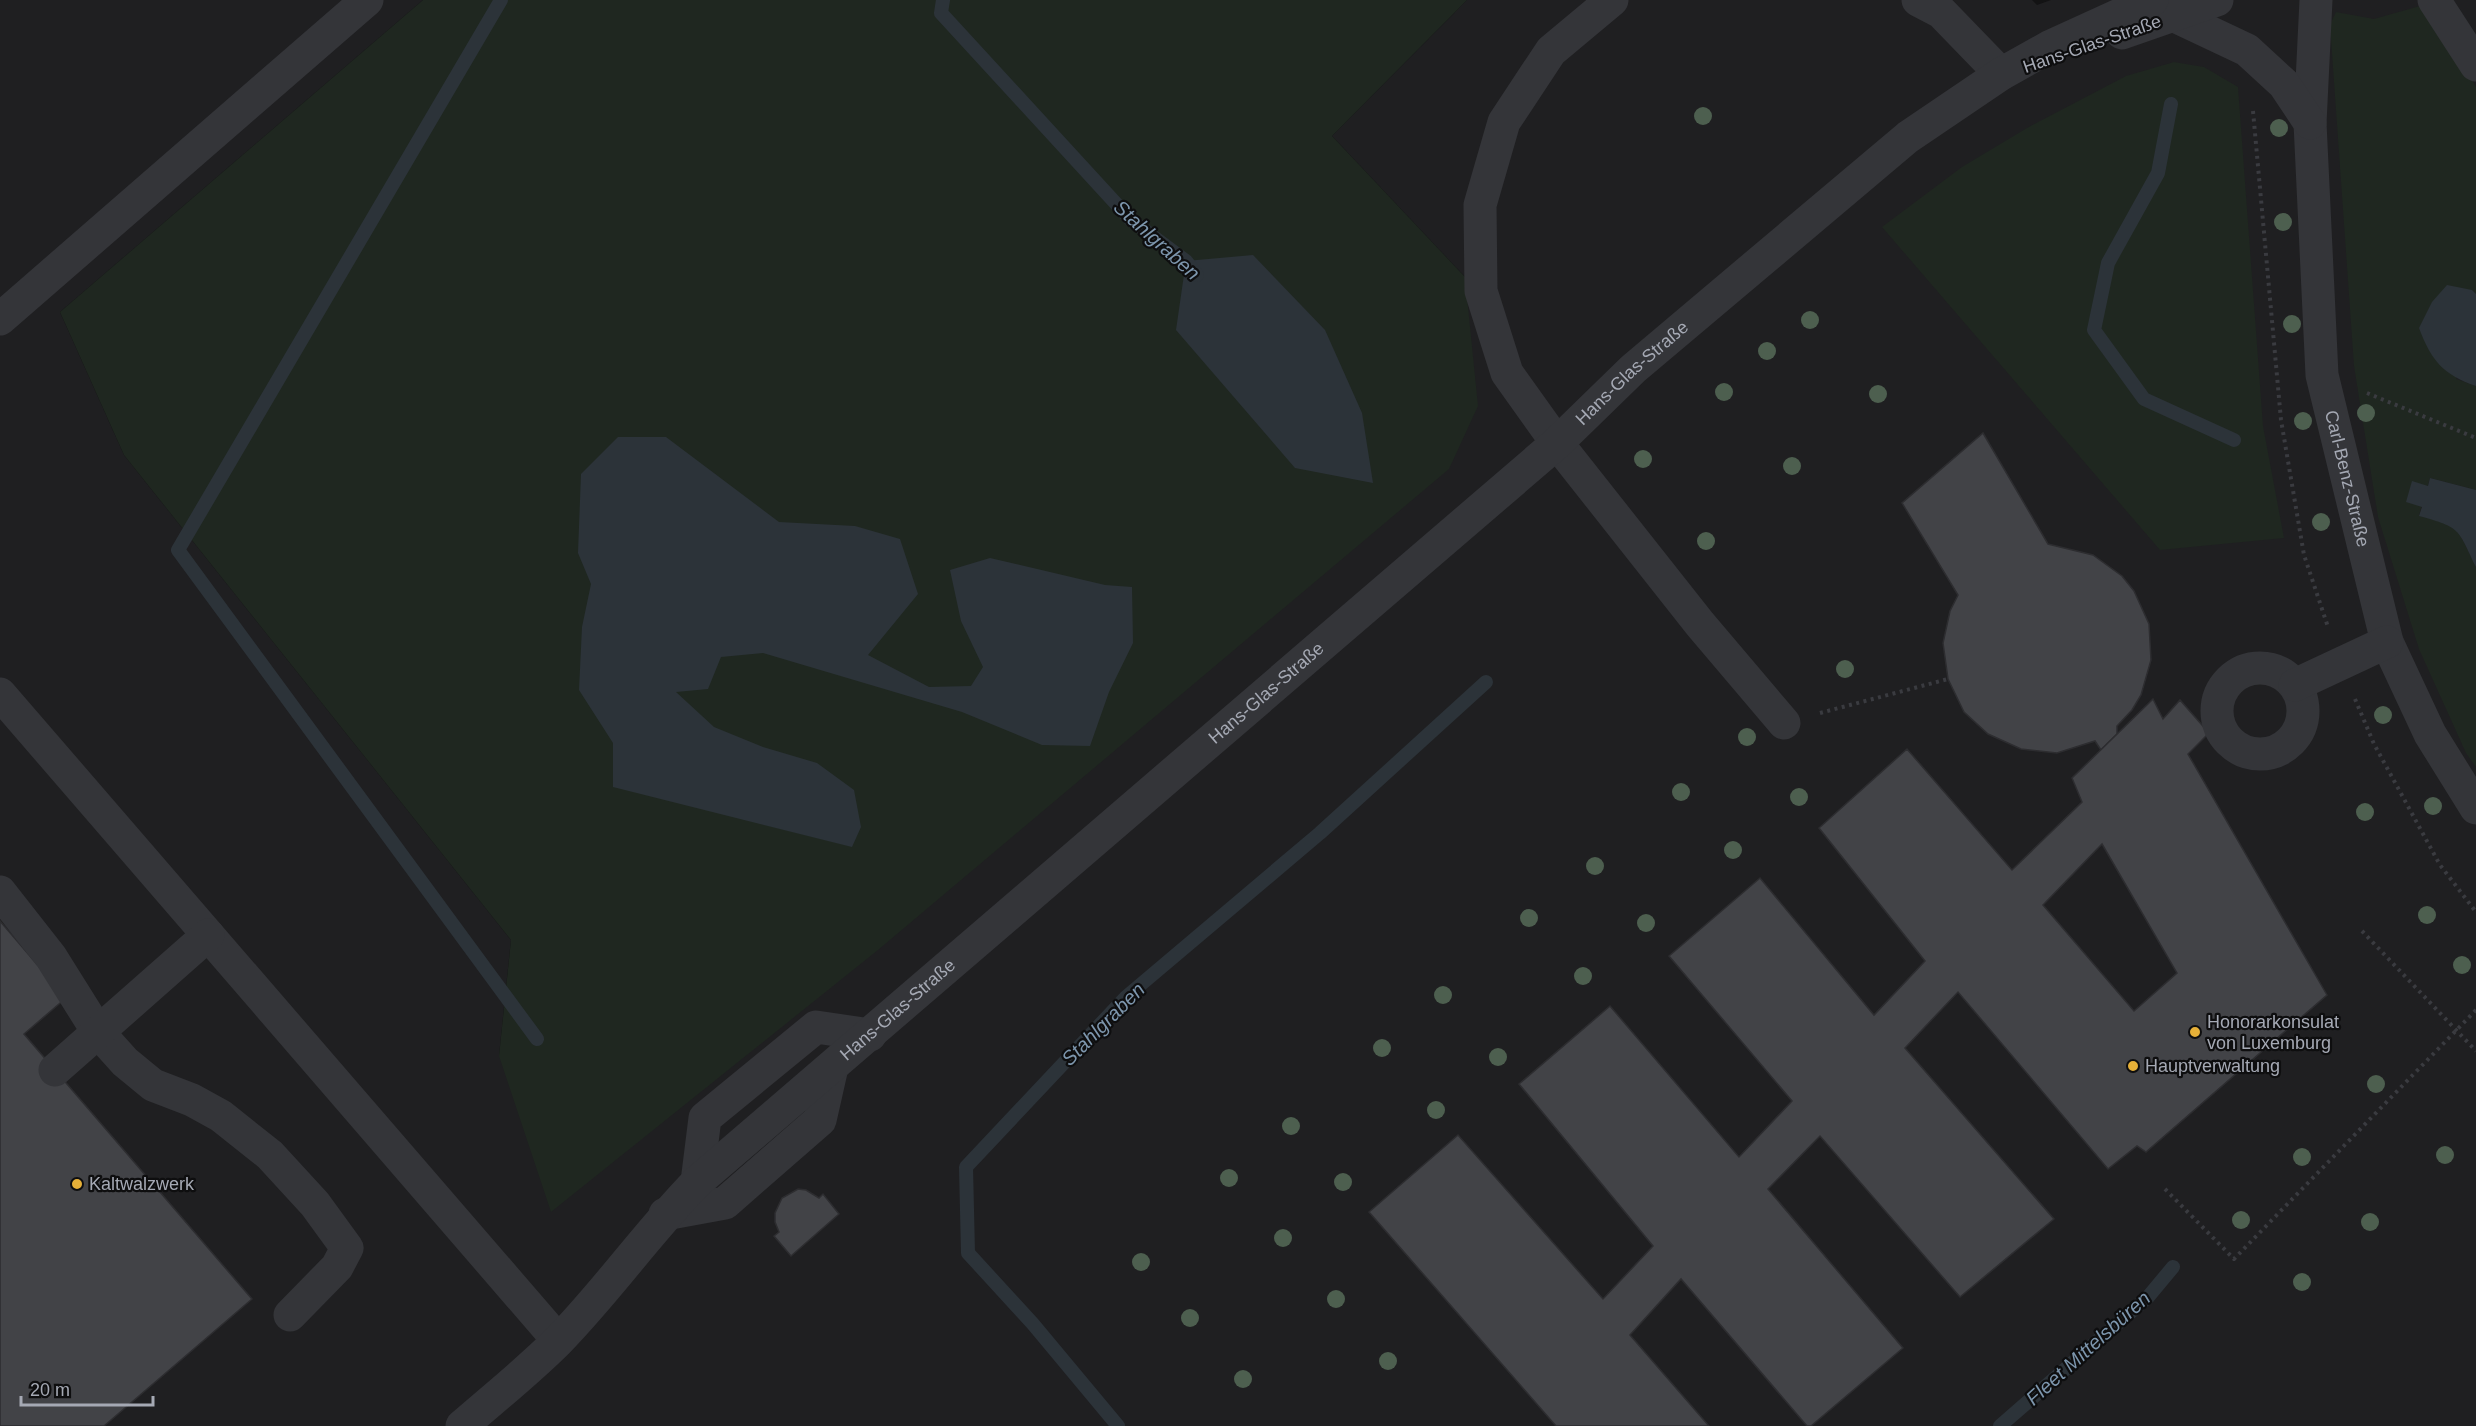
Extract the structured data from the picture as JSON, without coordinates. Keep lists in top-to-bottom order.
{
  "streets": {
    "street": ["Hans-Glas-Straße", "Carl-Benz-Straße"]
  },
  "water": ["Stahlgraben", "Fleet Mittelsbüren"],
  "places": ["Honorarkonsulat von Luxemburg", "Hauptverwaltung", "Kaltwalzwerk"],
  "scale_bar": "20 m"
}
